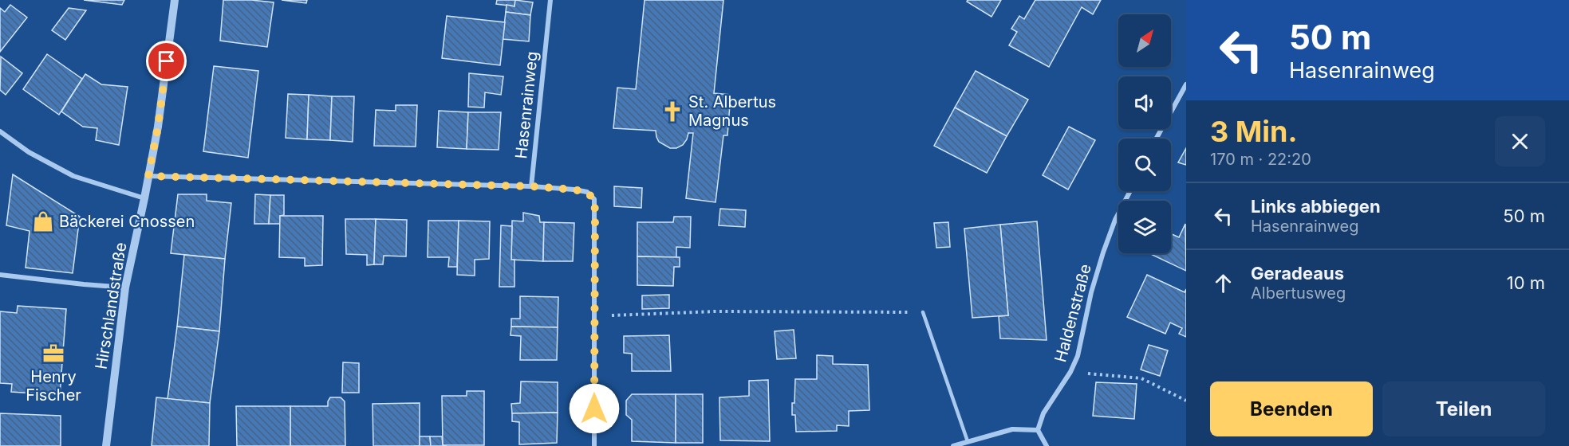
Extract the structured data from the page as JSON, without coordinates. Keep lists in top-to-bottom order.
{
  "streets": {
    "street": ["Hasenrainweg", "Hirschlandstraße", "Haldenstraße"]
  },
  "places": {
    "church": ["St. Albertus Magnus"],
    "shop": ["Bäckerei Cnossen"],
    "office": ["Henry Fischer"]
  },
  "north": "top right",
  "page": {
    "turn": ["50 m", "Hasenrainweg"],
    "heading": ["3 Min.", "170 m · 22:20"],
    "list": [
      {
        "name": "Links abbiegen",
        "note": "Hasenrainweg",
        "value": "50 m"
      },
      {
        "name": "Geradeaus",
        "note": "Albertusweg",
        "value": "10 m"
      }
    ],
    "buttons": ["Beenden", "Teilen"]
  }
}
